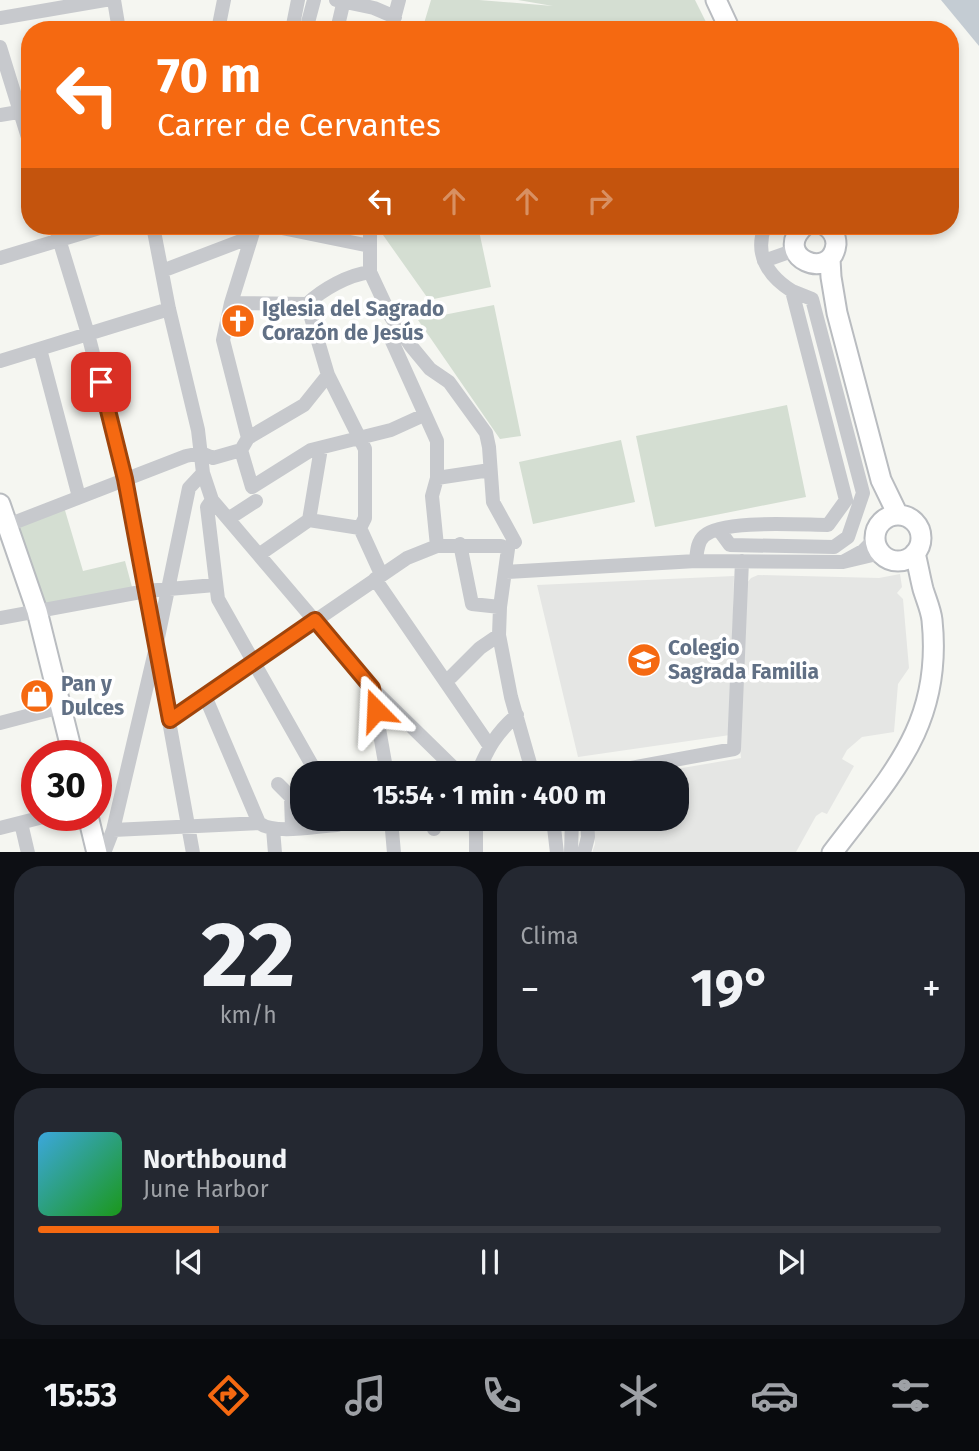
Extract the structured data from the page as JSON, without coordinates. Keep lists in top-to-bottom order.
{
  "places": {
    "church": ["Iglesia del Sagrado Corazón de Jesús"],
    "school or university": ["Colegio Sagrada Familia"],
    "shop": ["Pan y Dulces"]
  },
  "page": {
    "turn": ["70 m", "Carrer de Cervantes"],
    "limit": "30",
    "trip": "15:54 · 1 min · 400 m",
    "tile": [
      ["22", "km/h"],
      "Clima"
    ],
    "heat": ["−", "19°", "+"],
    "song": ["Northbound", "June Harbor"],
    "tabs": "15:53"
  }
}
